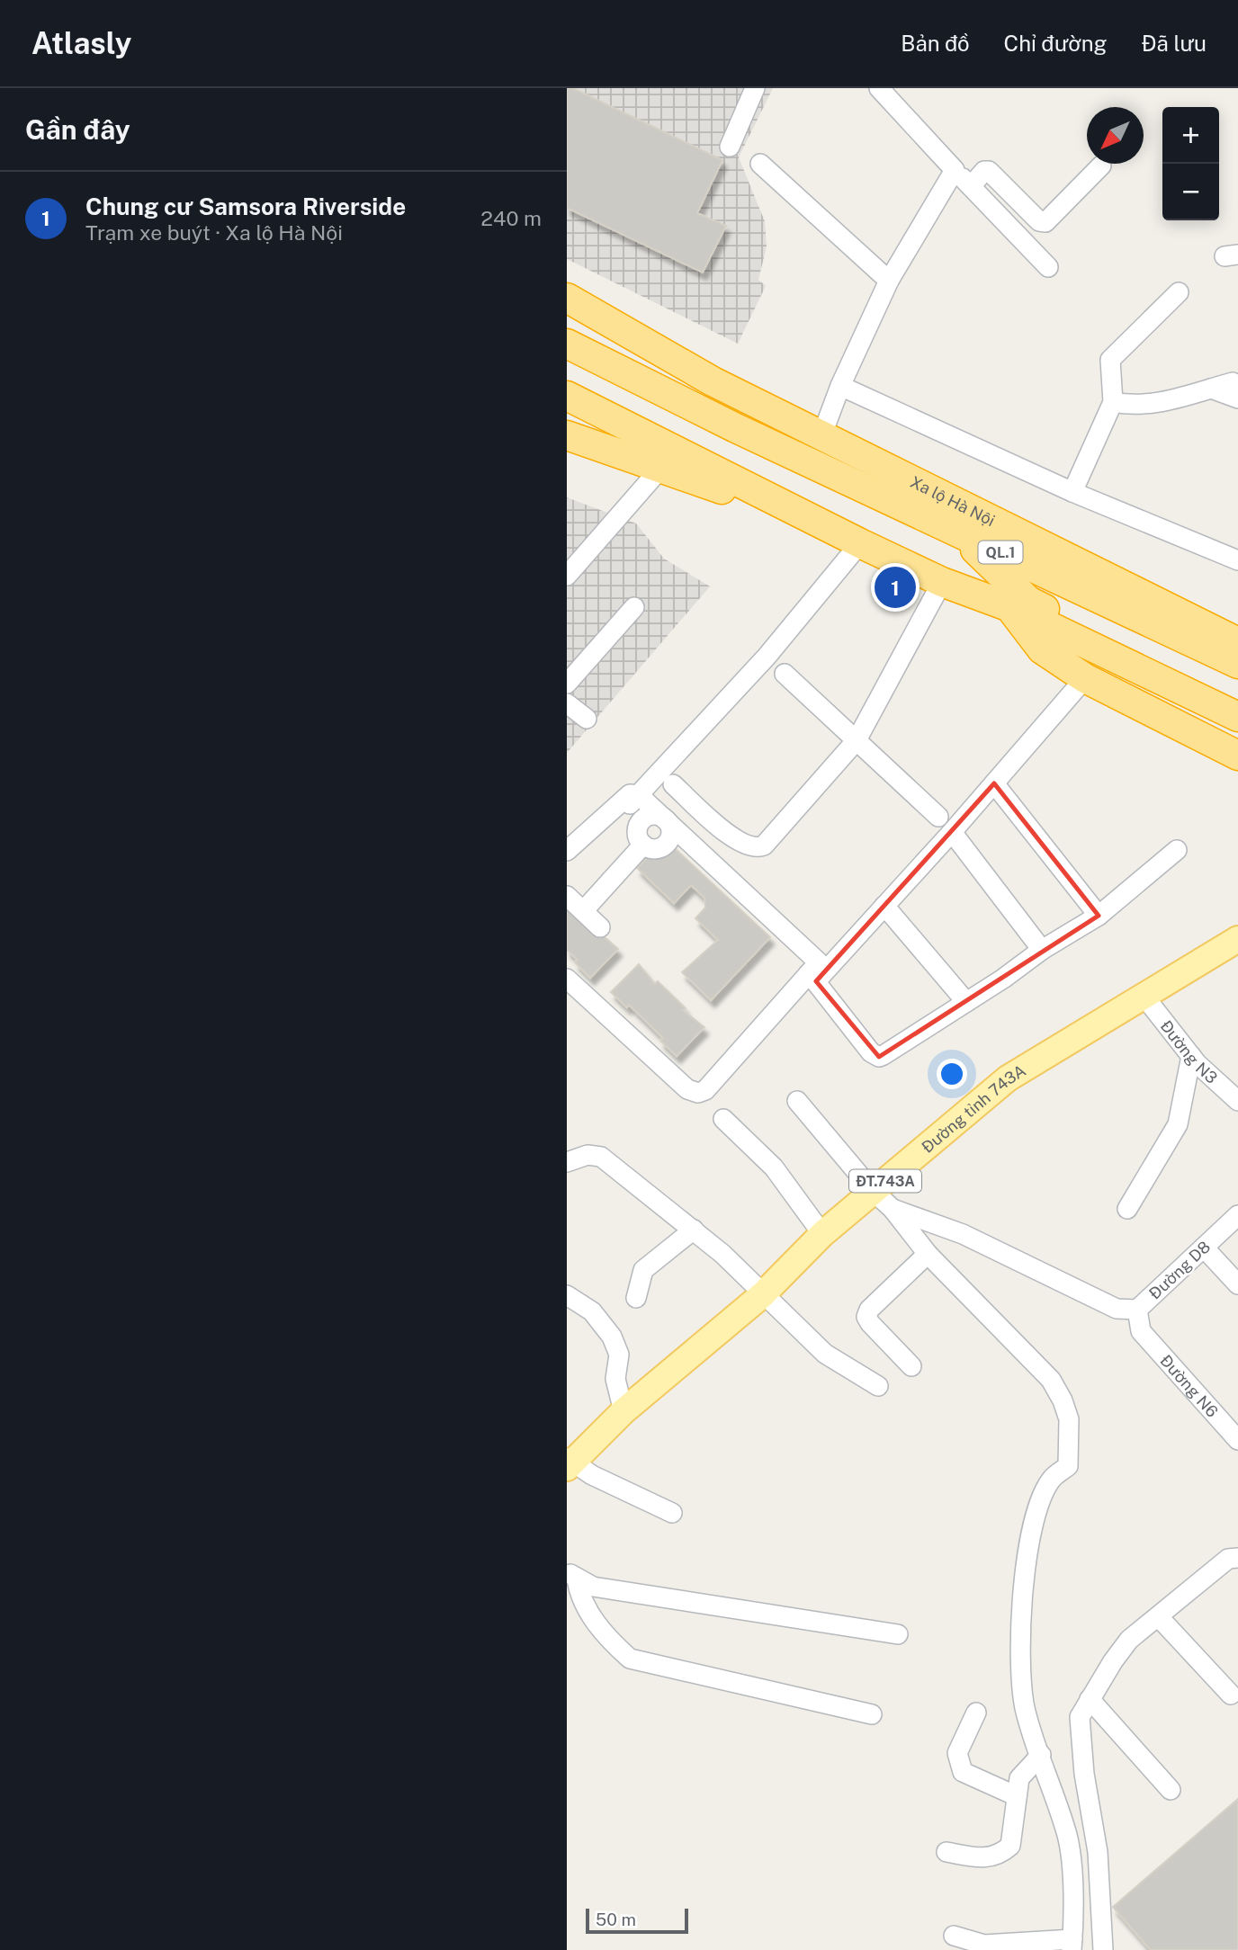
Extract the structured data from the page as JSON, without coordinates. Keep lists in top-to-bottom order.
{
  "streets": {
    "highway": ["Xa lộ Hà Nội", "QL.1"],
    "main road": ["Đường tỉnh 743A", "ĐT.743A"],
    "street": ["Đường N3", "Đường D8", "Đường N6"]
  },
  "crossings": [
    ["Xa lộ Hà Nội", "QL.1"],
    ["Đường N3", "Đường tỉnh 743A"],
    ["Đường D8", "Đường N6"]
  ],
  "scale_bar": "50 m",
  "north": "bottom left",
  "page": {
    "header": "Atlasly",
    "nav": ["Bản đồ", "Chỉ đường", "Đã lưu"],
    "heading": "Gần đây",
    "map_buttons": ["+", "−"],
    "list": [
      {
        "mark": "1",
        "name": "Chung cư Samsora Riverside",
        "note": "Trạm xe buýt · Xa lộ Hà Nội",
        "value": "240 m"
      }
    ],
    "pins": "1",
    "scale": "50 m"
  }
}
